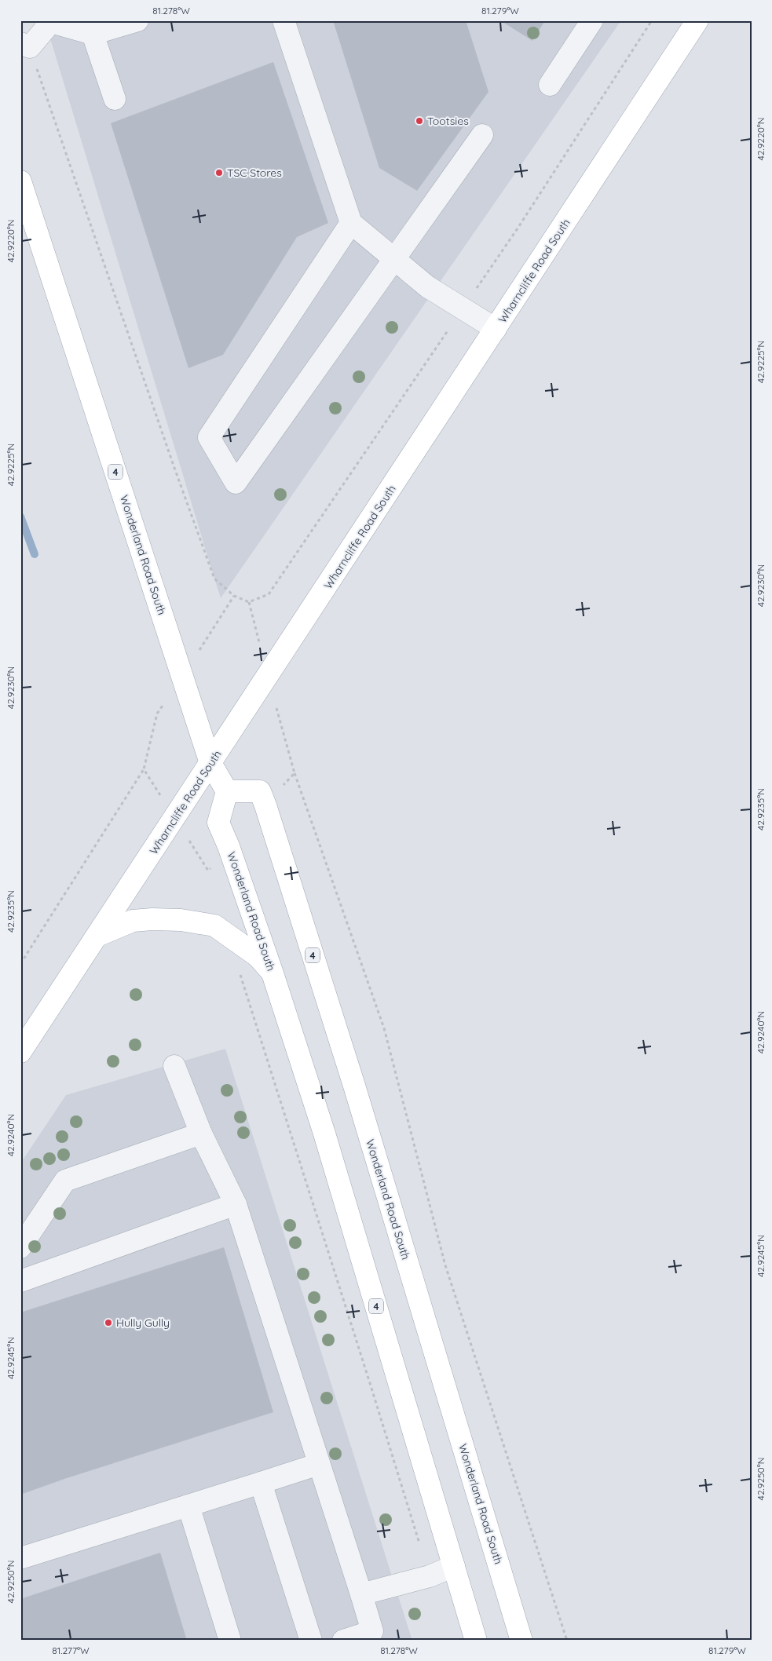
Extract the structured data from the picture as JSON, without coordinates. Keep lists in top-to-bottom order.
{
  "streets": {
    "main road": ["Wharncliffe Road South", "4", "Wonderland Road South"]
  },
  "crossings": [
    ["Wharncliffe Road South", "Wonderland Road South"]
  ],
  "places": ["Tootsies", "TSC Stores", "Hully Gully"],
  "coordinates": [
    "81.278°W",
    "81.279°W",
    "42.9220°N",
    "42.9225°N",
    "42.9230°N",
    "42.9235°N",
    "42.9240°N",
    "42.9245°N",
    "42.9250°N",
    "81.277°W"
  ]
}
